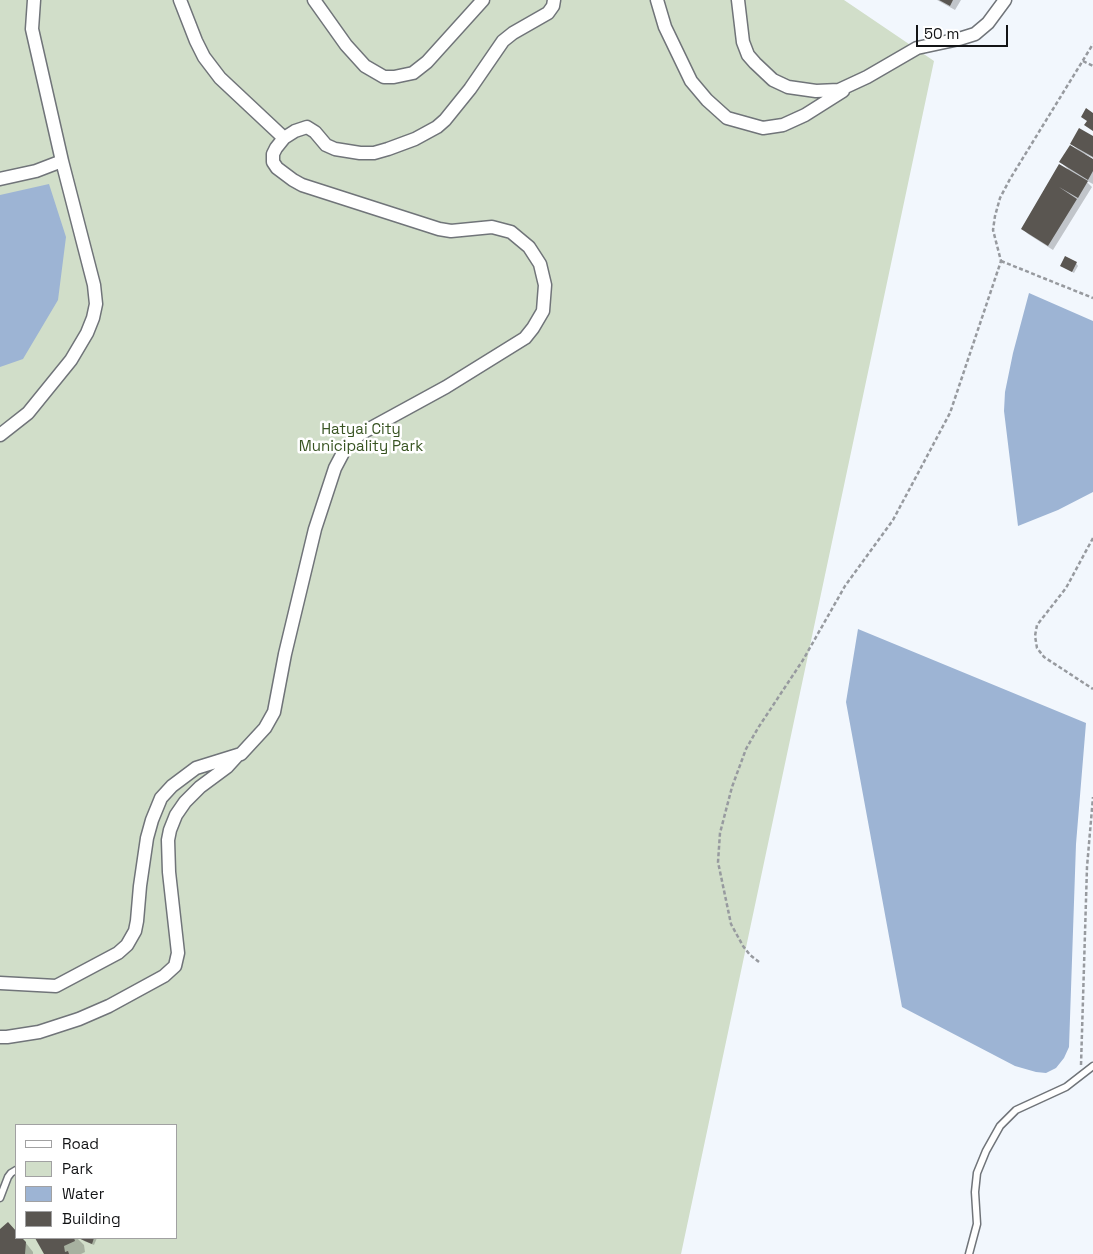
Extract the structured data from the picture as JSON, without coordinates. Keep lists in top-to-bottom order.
{
  "parks": ["Hatyai City Municipality Park"],
  "legend": [
    "Road",
    "Park",
    "Water",
    "Building"
  ],
  "scale_bar": "50 m"
}
